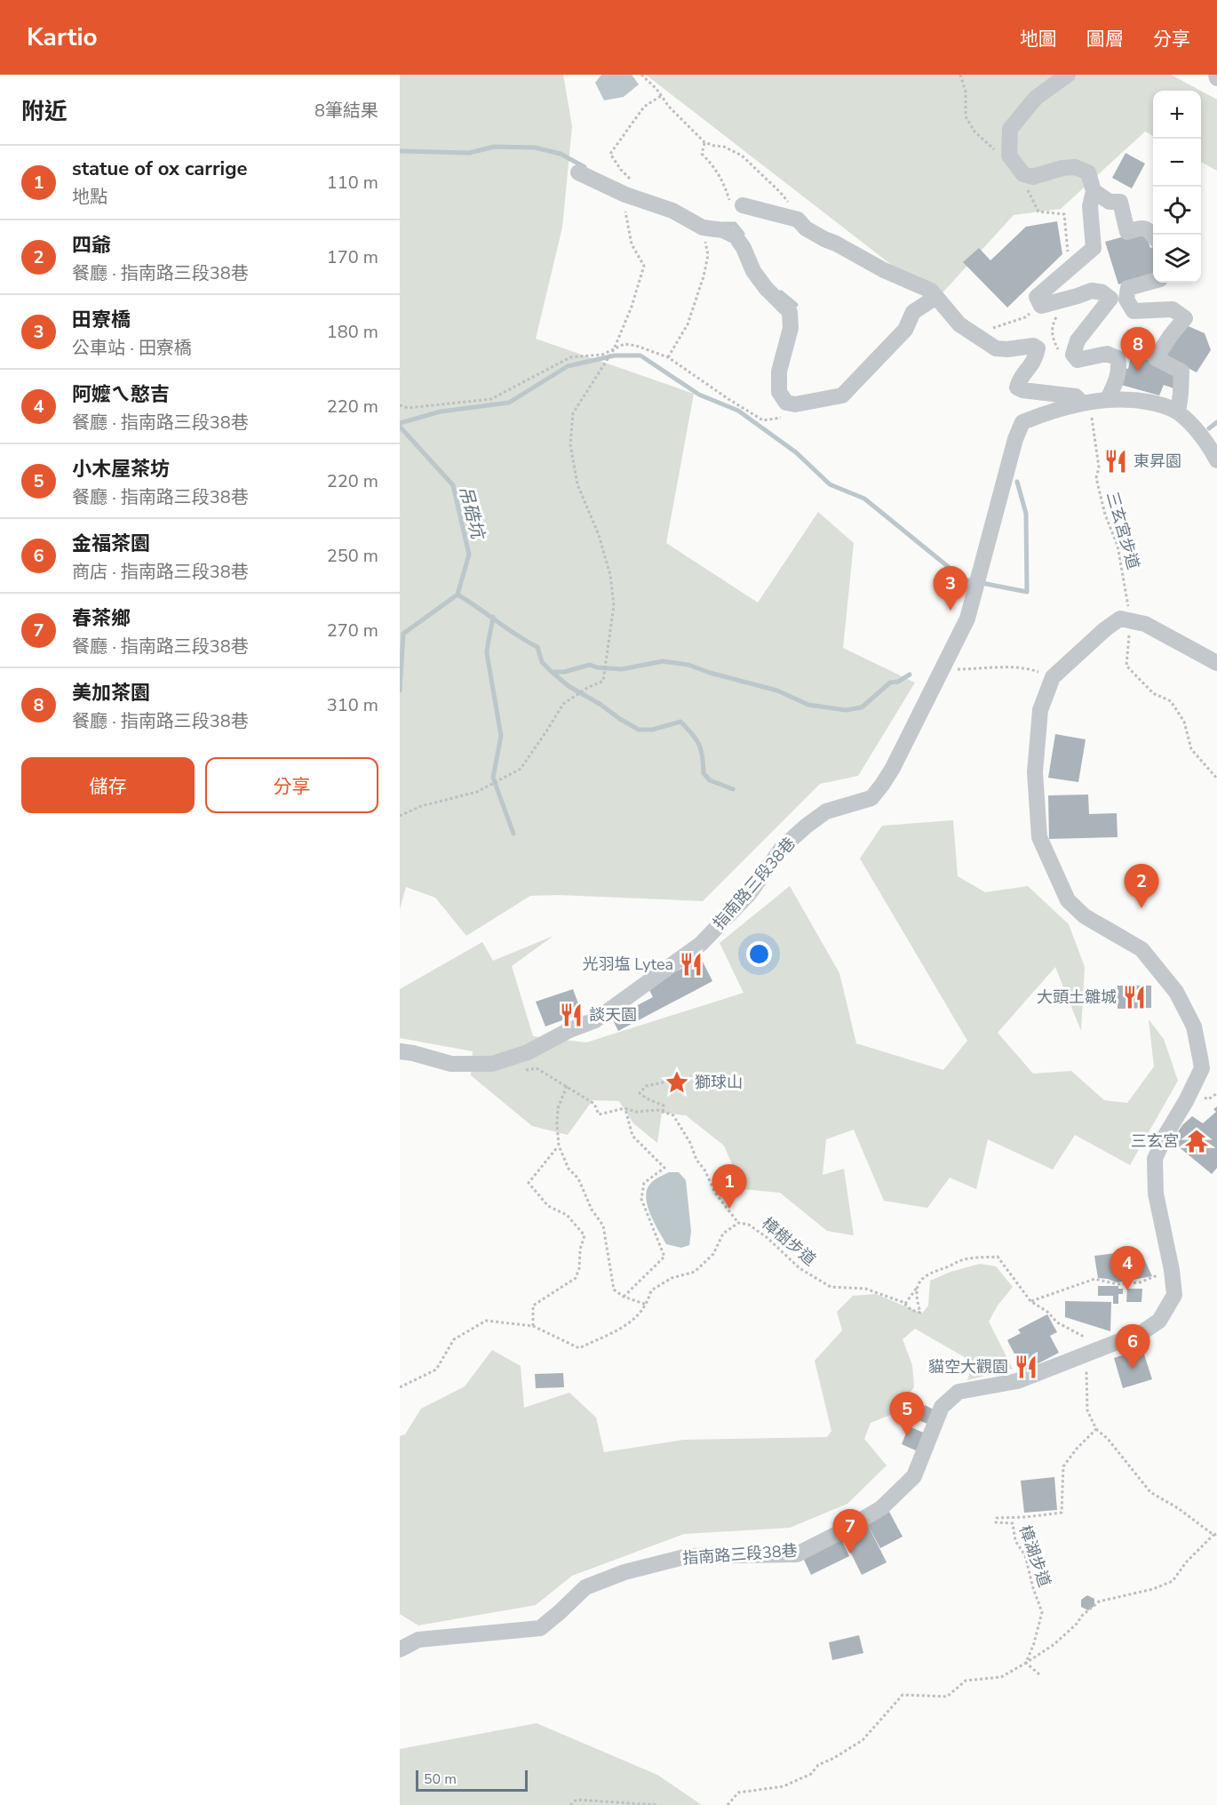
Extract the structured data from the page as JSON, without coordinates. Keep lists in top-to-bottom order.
{
  "streets": {
    "street": ["指南路三段38巷"],
    "path": ["三玄宮步道", "樟樹步道", "樟湖步道"]
  },
  "crossings": [
    ["三玄宮步道", "指南路三段38巷"]
  ],
  "water": ["吊硞坑"],
  "places": {
    "restaurant": [
      "東昇園",
      "光羽塩 Lytea",
      "大頭土雛城",
      "談天園",
      "貓空大觀園"
    ],
    "place": ["獅球山"],
    "temple": ["三玄宮"]
  },
  "scale_bar": "50 m",
  "page": {
    "header": "Kartio",
    "nav": ["地圖", "圖層", "分享"],
    "heading": ["附近", "8筆結果"],
    "map_buttons": ["+", "−"],
    "list": [
      {
        "mark": "1",
        "name": "statue of ox carrige",
        "note": "地點",
        "value": "110 m"
      },
      {
        "mark": "2",
        "name": "四爺",
        "note": "餐廳 · 指南路三段38巷",
        "value": "170 m"
      },
      {
        "mark": "3",
        "name": "田寮橋",
        "note": "公車站 · 田寮橋",
        "value": "180 m"
      },
      {
        "mark": "4",
        "name": "阿嬤ㄟ憨吉",
        "note": "餐廳 · 指南路三段38巷",
        "value": "220 m"
      },
      {
        "mark": "5",
        "name": "小木屋茶坊",
        "note": "餐廳 · 指南路三段38巷",
        "value": "220 m"
      },
      {
        "mark": "6",
        "name": "金福茶園",
        "note": "商店 · 指南路三段38巷",
        "value": "250 m"
      },
      {
        "mark": "7",
        "name": "春茶鄉",
        "note": "餐廳 · 指南路三段38巷",
        "value": "270 m"
      },
      {
        "mark": "8",
        "name": "美加茶園",
        "note": "餐廳 · 指南路三段38巷",
        "value": "310 m"
      }
    ],
    "pins": [
      "8",
      "3",
      "2",
      "1",
      "4",
      "6",
      "5",
      "7"
    ],
    "buttons": ["儲存", "分享"],
    "scale": "50 m"
  }
}
